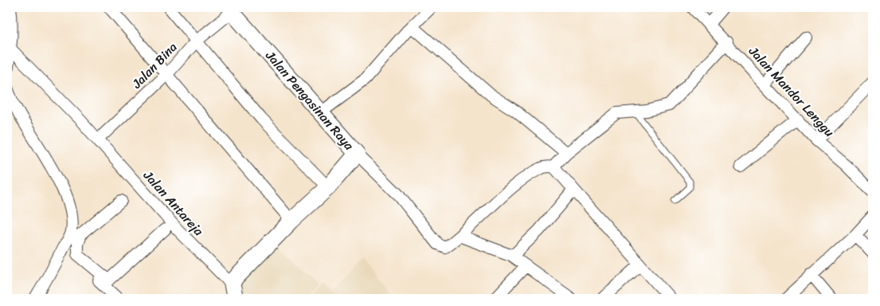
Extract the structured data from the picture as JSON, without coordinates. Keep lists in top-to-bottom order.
{
  "streets": {
    "street": [
      "Jalan Bina",
      "Jalan Mandor Lenggu",
      "Jalan Pengasinan Raya",
      "Jalan Antareja"
    ]
  },
  "crossings": [
    ["Jalan Bina", "Jalan Pengasinan Raya"],
    ["Jalan Bina", "Jalan Antareja"],
    ["Jalan Pengasinan Raya", "Jalan Antareja"]
  ]
}
